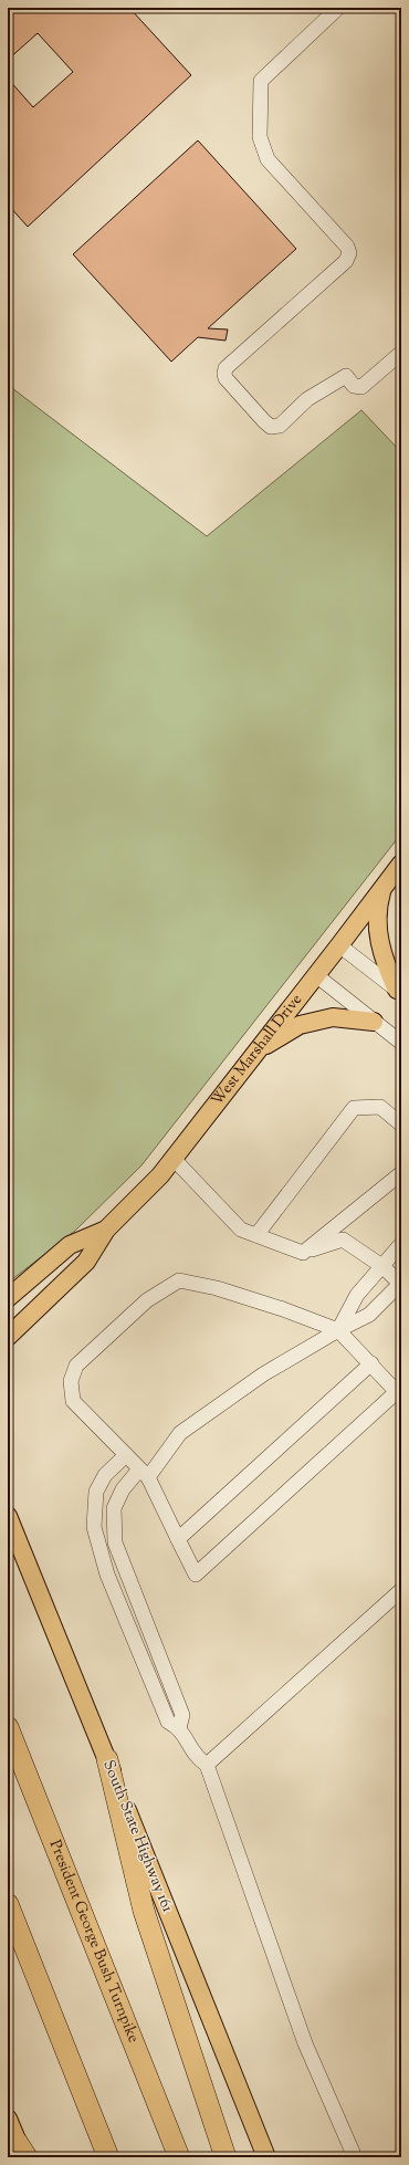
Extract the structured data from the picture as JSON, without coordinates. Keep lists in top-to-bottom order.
{
  "streets": {
    "highway": ["President George Bush Turnpike"],
    "main road": ["West Marshall Drive", "South State Highway 161"]
  }
}
